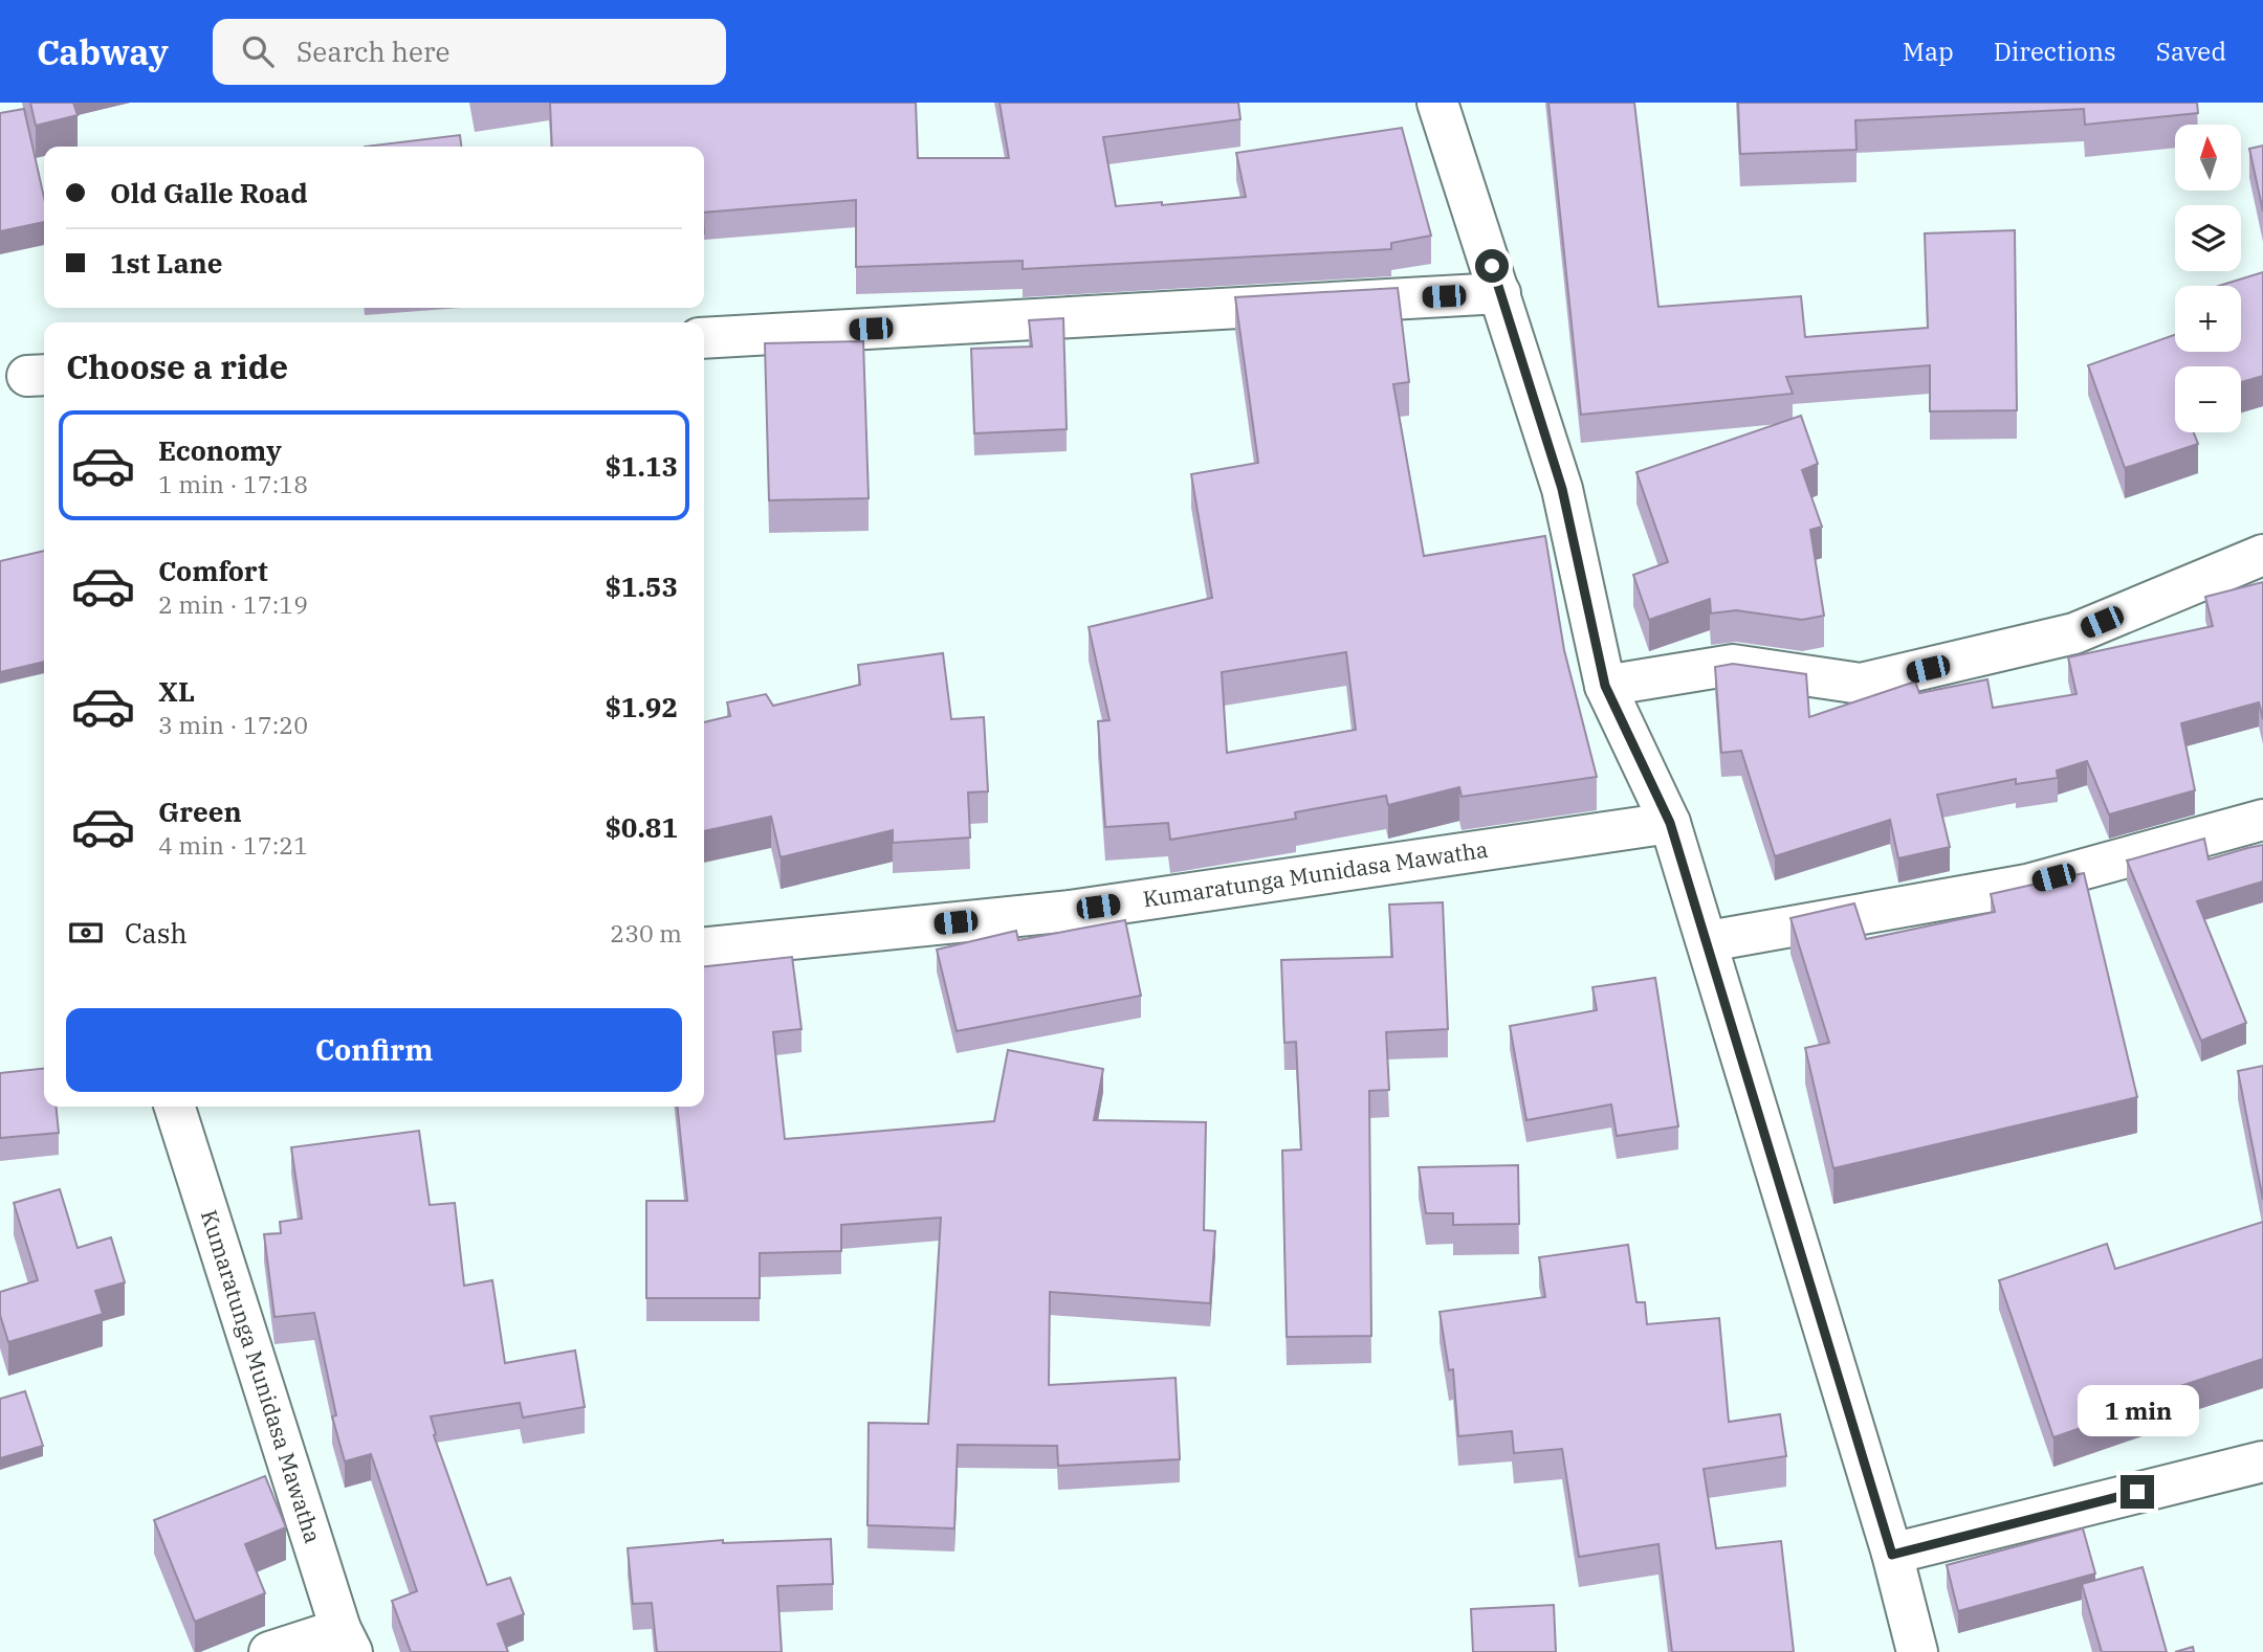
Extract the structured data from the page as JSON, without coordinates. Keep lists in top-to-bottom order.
{
  "streets": {
    "main road": ["Kumaratunga Munidasa Mawatha"]
  },
  "north": "top",
  "page": {
    "header": "Cabway",
    "search": "Search here",
    "nav": ["Map", "Directions", "Saved"],
    "map_buttons": ["+", "−"],
    "banner": ["Old Galle Road", "1st Lane"],
    "heading": "Choose a ride",
    "list": [
      {
        "name": "Economy",
        "note": "1 min · 17:18",
        "value": "$1.13"
      },
      {
        "name": "Comfort",
        "note": "2 min · 17:19",
        "value": "$1.53"
      },
      {
        "name": "XL",
        "note": "3 min · 17:20",
        "value": "$1.92"
      },
      {
        "name": "Green",
        "note": "4 min · 17:21",
        "value": "$0.81"
      }
    ],
    "pay": ["Cash", "230 m"],
    "buttons": "Confirm",
    "bubble": "1 min"
  }
}
